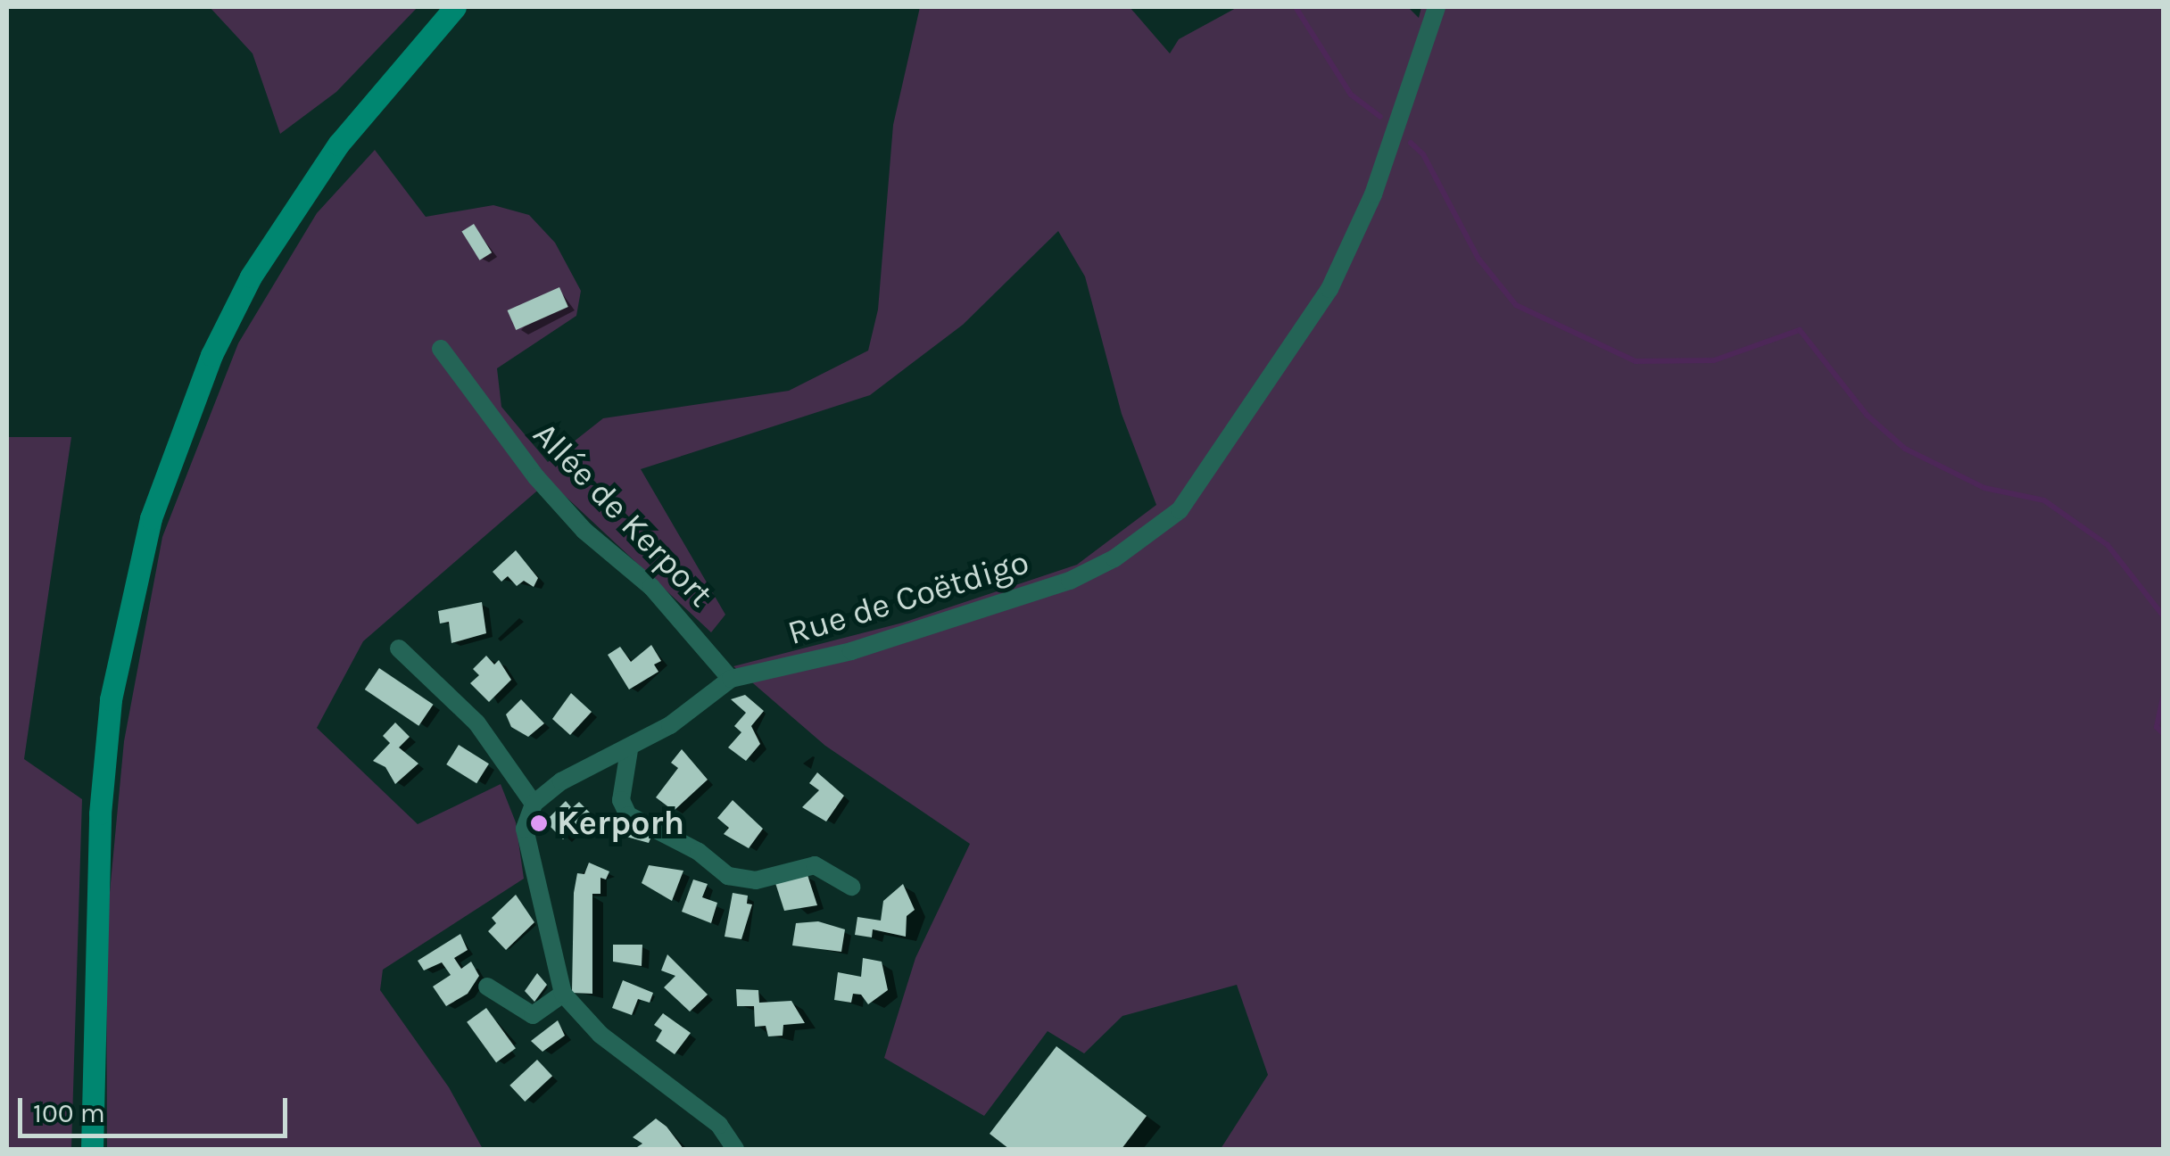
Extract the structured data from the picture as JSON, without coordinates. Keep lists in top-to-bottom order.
{
  "streets": {
    "street": ["Allée de Kerport", "Rue de Coëtdigo"]
  },
  "crossings": [
    ["Allée de Kerport", "Rue de Coëtdigo"]
  ],
  "places": ["Kerporh"],
  "scale_bar": "100 m"
}
